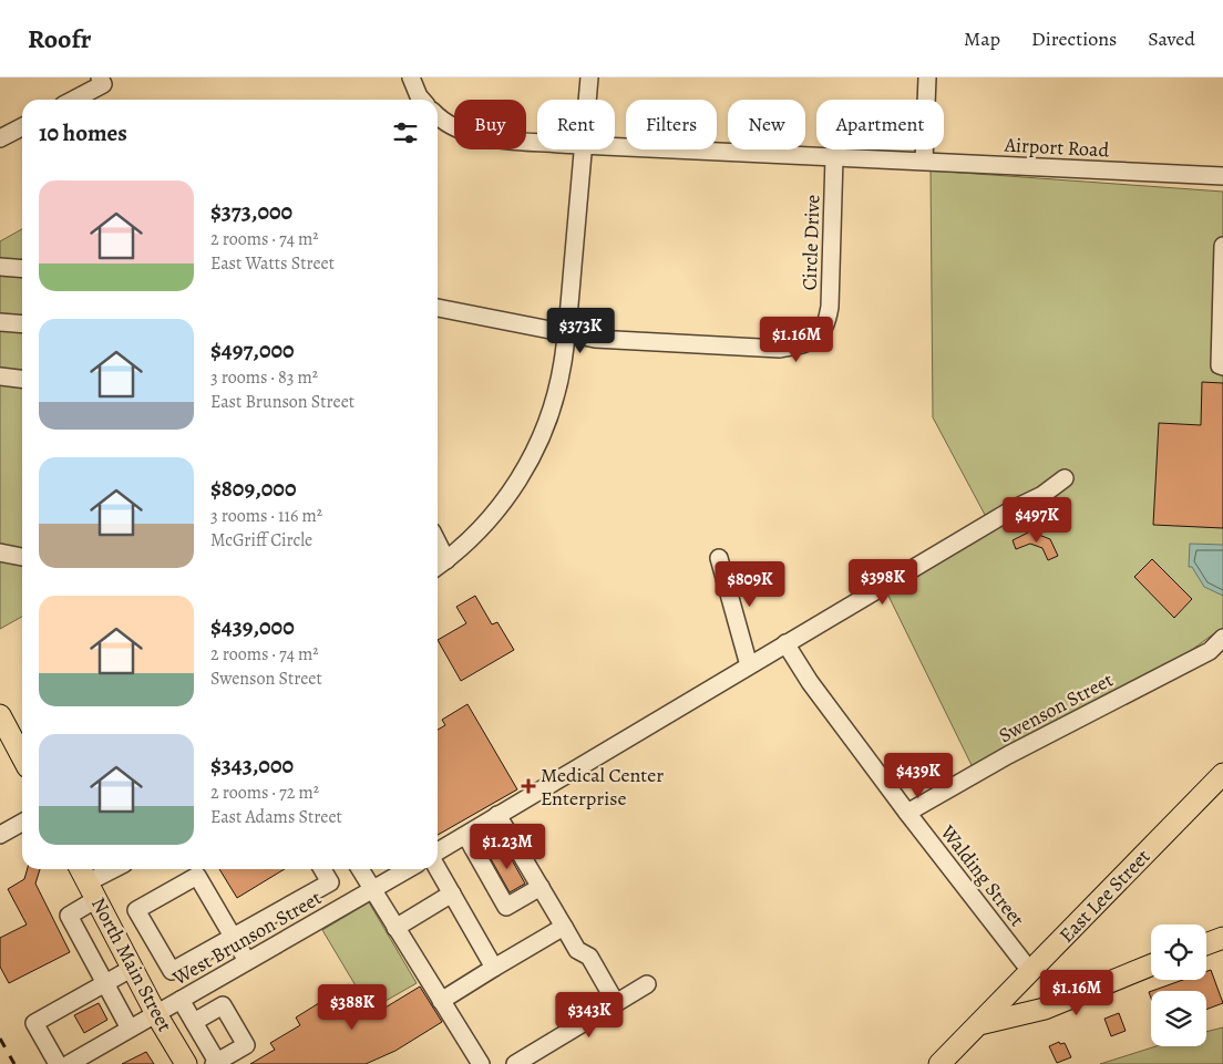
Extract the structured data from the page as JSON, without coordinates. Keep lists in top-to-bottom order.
{
  "streets": {
    "main road": ["East Lee Street", "North Main Street"],
    "street": [
      "Airport Road",
      "Circle Drive",
      "Swenson Street",
      "Walding Street",
      "West Brunson Street"
    ]
  },
  "crossings": [
    ["Airport Road", "Circle Drive"],
    ["Swenson Street", "Walding Street"],
    ["Walding Street", "East Lee Street"],
    ["West Brunson Street", "North Main Street"]
  ],
  "places": {
    "health": ["Medical Center Enterprise"]
  },
  "page": {
    "header": "Roofr",
    "nav": ["Map", "Directions", "Saved"],
    "chip": [
      "Buy",
      "Rent",
      "Filters",
      "New",
      "Apartment"
    ],
    "heading": "10 homes",
    "list": [
      {
        "name": "$373,000",
        "note": "2 rooms · 74 m² · East Watts Street"
      },
      {
        "name": "$497,000",
        "note": "3 rooms · 83 m² · East Brunson Street"
      },
      {
        "name": "$809,000",
        "note": "3 rooms · 116 m² · McGriff Circle"
      },
      {
        "name": "$439,000",
        "note": "2 rooms · 74 m² · Swenson Street"
      },
      {
        "name": "$343,000",
        "note": "2 rooms · 72 m² · East Adams Street"
      }
    ],
    "price": [
      "$373K",
      "$1.16M",
      "$497K",
      "$398K",
      "$809K",
      "$439K",
      "$1.23M",
      "$1.16M",
      "$388K",
      "$343K"
    ]
  }
}
